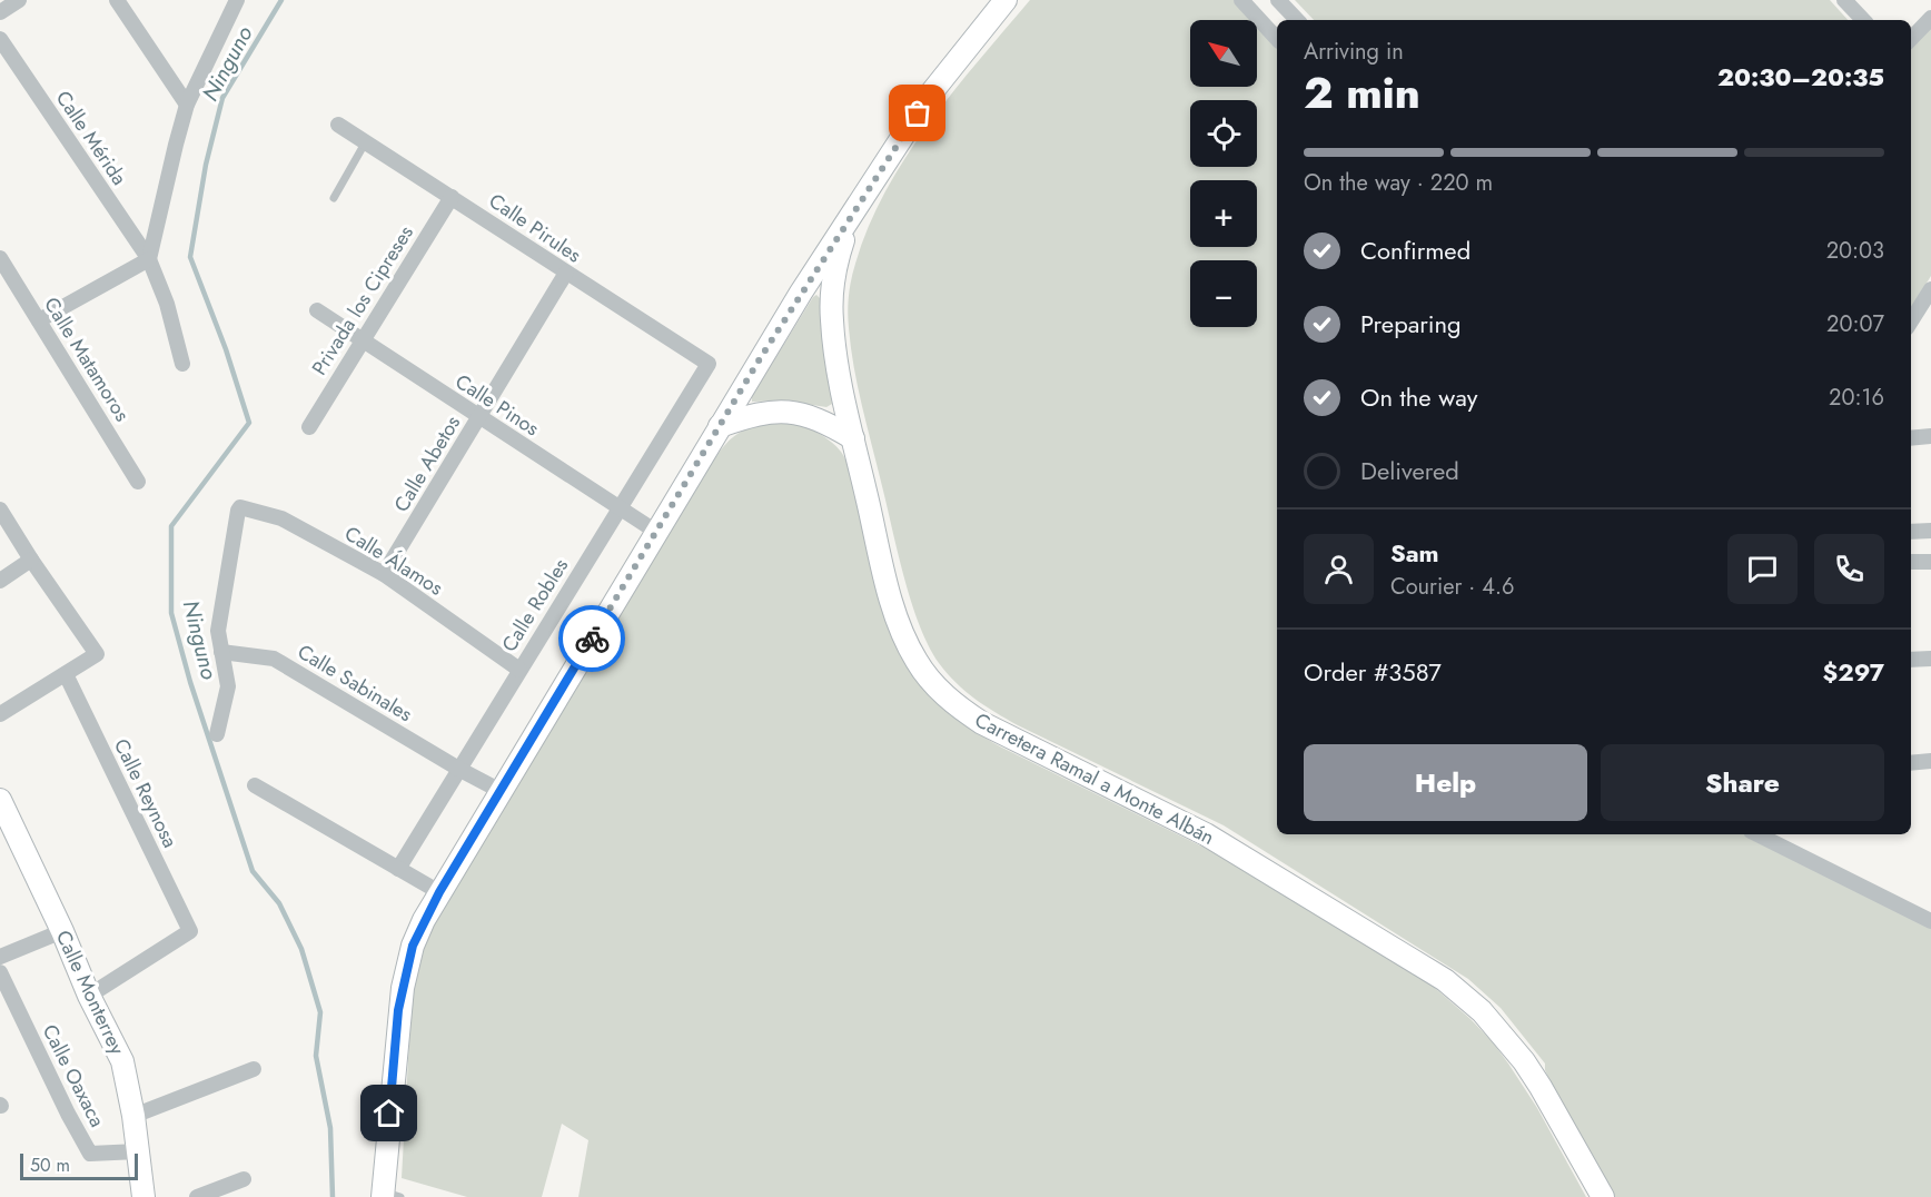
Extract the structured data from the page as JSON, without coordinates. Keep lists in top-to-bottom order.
{
  "streets": {
    "street": [
      "Calle Mérida",
      "Calle Pirules",
      "Privada los Cipreses",
      "Calle Matamoros",
      "Calle Pinos",
      "Calle Abetos",
      "Calle Álamos",
      "Calle Robles",
      "Calle Sabinales",
      "Carretera Ramal a Monte Albán",
      "Calle Reynosa",
      "Calle Monterrey",
      "Calle Oaxaca"
    ]
  },
  "crossings": [
    ["Calle Pirules", "Privada los Cipreses"],
    ["Calle Pirules", "Calle Abetos"],
    ["Calle Pirules", "Calle Robles"],
    ["Privada los Cipreses", "Calle Pinos"],
    ["Calle Pinos", "Calle Abetos"],
    ["Calle Pinos", "Calle Robles"],
    ["Calle Abetos", "Calle Álamos"],
    ["Calle Álamos", "Calle Robles"],
    ["Calle Álamos", "Calle Sabinales"],
    ["Calle Robles", "Calle Sabinales"],
    ["Calle Reynosa", "Calle Monterrey"],
    ["Calle Monterrey", "Calle Oaxaca"]
  ],
  "water": ["Ninguno"],
  "scale_bar": "50 m",
  "north": "top left",
  "page": {
    "map_buttons": ["+", "−"],
    "heading": ["2 min", "Arriving in", "20:30–20:35"],
    "panel": [
      "Sam",
      "Courier · 4.6",
      "Order #3587",
      "$297"
    ],
    "bar": "On the way · 220 m",
    "list": [
      ["Confirmed", "20:03"],
      ["Preparing", "20:07"],
      ["On the way", "20:16"],
      "Delivered"
    ],
    "buttons": ["Help", "Share"],
    "scale": "50 m"
  }
}
